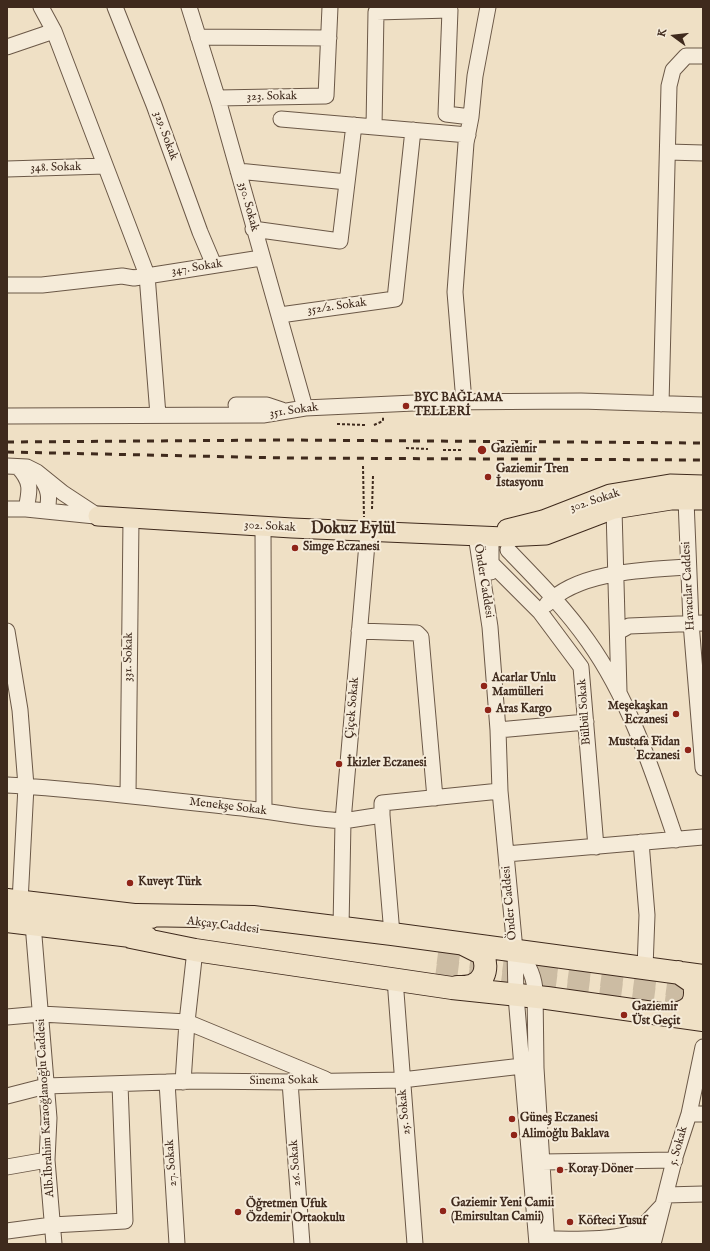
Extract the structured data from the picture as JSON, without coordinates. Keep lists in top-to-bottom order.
{
  "streets": {
    "highway": ["Akçay Caddesi"],
    "main road": ["302. Sokak"],
    "street": [
      "323. Sokak",
      "329. Sokak",
      "348. Sokak",
      "350. Sokak",
      "347. Sokak",
      "352/2. Sokak",
      "351. Sokak",
      "Önder Caddesi",
      "Havacılar Caddesi",
      "331. Sokak",
      "Çiçek Sokak",
      "Bülbül Sokak",
      "Menekşe Sokak",
      "Sinema Sokak",
      "Alb.İbrahim Karaoğlanoğlu Caddesi",
      "25. Sokak",
      "5. Sokak",
      "27. Sokak",
      "26. Sokak"
    ]
  },
  "crossings": [
    ["323. Sokak", "350. Sokak"],
    ["329. Sokak", "347. Sokak"],
    ["350. Sokak", "347. Sokak"],
    ["350. Sokak", "352/2. Sokak"],
    ["350. Sokak", "351. Sokak"],
    ["302. Sokak", "Önder Caddesi"],
    ["302. Sokak", "Havacılar Caddesi"],
    ["302. Sokak", "331. Sokak"],
    ["302. Sokak", "Çiçek Sokak"],
    ["Önder Caddesi", "Bülbül Sokak"],
    ["331. Sokak", "Menekşe Sokak"],
    ["Çiçek Sokak", "Menekşe Sokak"],
    ["Akçay Caddesi", "Alb.İbrahim Karaoğlanoğlu Caddesi"],
    ["Sinema Sokak", "Alb.İbrahim Karaoğlanoğlu Caddesi"],
    ["Sinema Sokak", "25. Sokak"],
    ["Sinema Sokak", "27. Sokak"],
    ["Sinema Sokak", "26. Sokak"]
  ],
  "districts": ["Dokuz Eylül"],
  "places": [
    "BYC BAĞLAMA TELLERİ",
    "Gaziemir",
    "Gaziemir Tren İstasyonu",
    "Simge Eczanesi",
    "Acarlar Unlu Mamülleri",
    "Aras Kargo",
    "Meşekaşkan Eczanesi",
    "Mustafa Fidan Eczanesi",
    "İkizler Eczanesi",
    "Kuveyt Türk",
    "Gaziemir Üst Geçit",
    "Güneş Eczanesi",
    "Alimoğlu Baklava",
    "Koray Döner",
    "Gaziemir Yeni Camii (Emirsultan Camii)",
    "Öğretmen Ufuk Özdemir Ortaokulu",
    "Köfteci Yusuf"
  ],
  "north": "left"
}
